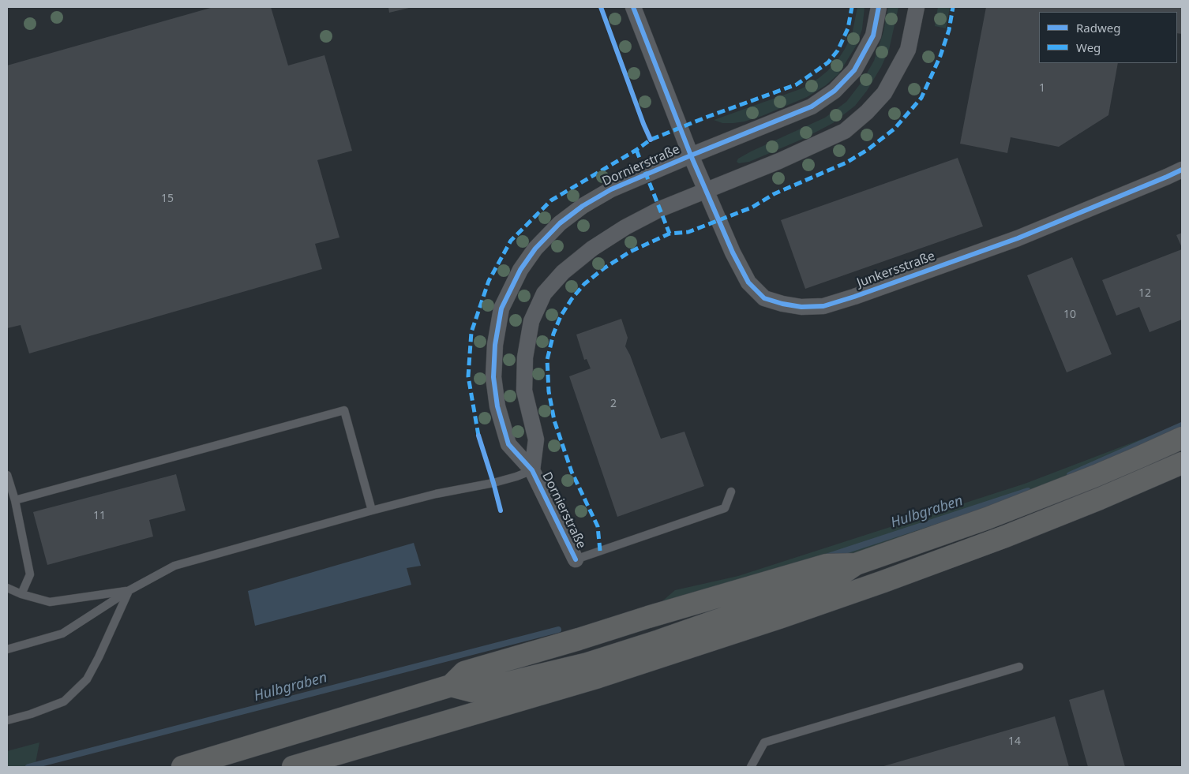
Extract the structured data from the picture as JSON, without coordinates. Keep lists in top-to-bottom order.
{
  "streets": {
    "street": ["Dornierstraße", "Junkersstraße"]
  },
  "crossings": [
    ["Dornierstraße", "Junkersstraße"]
  ],
  "water": ["Hulbgraben"],
  "house_numbers": [
    "1",
    "15",
    "12",
    "10",
    "2",
    "11",
    "14"
  ],
  "legend": ["Radweg", "Weg"]
}
